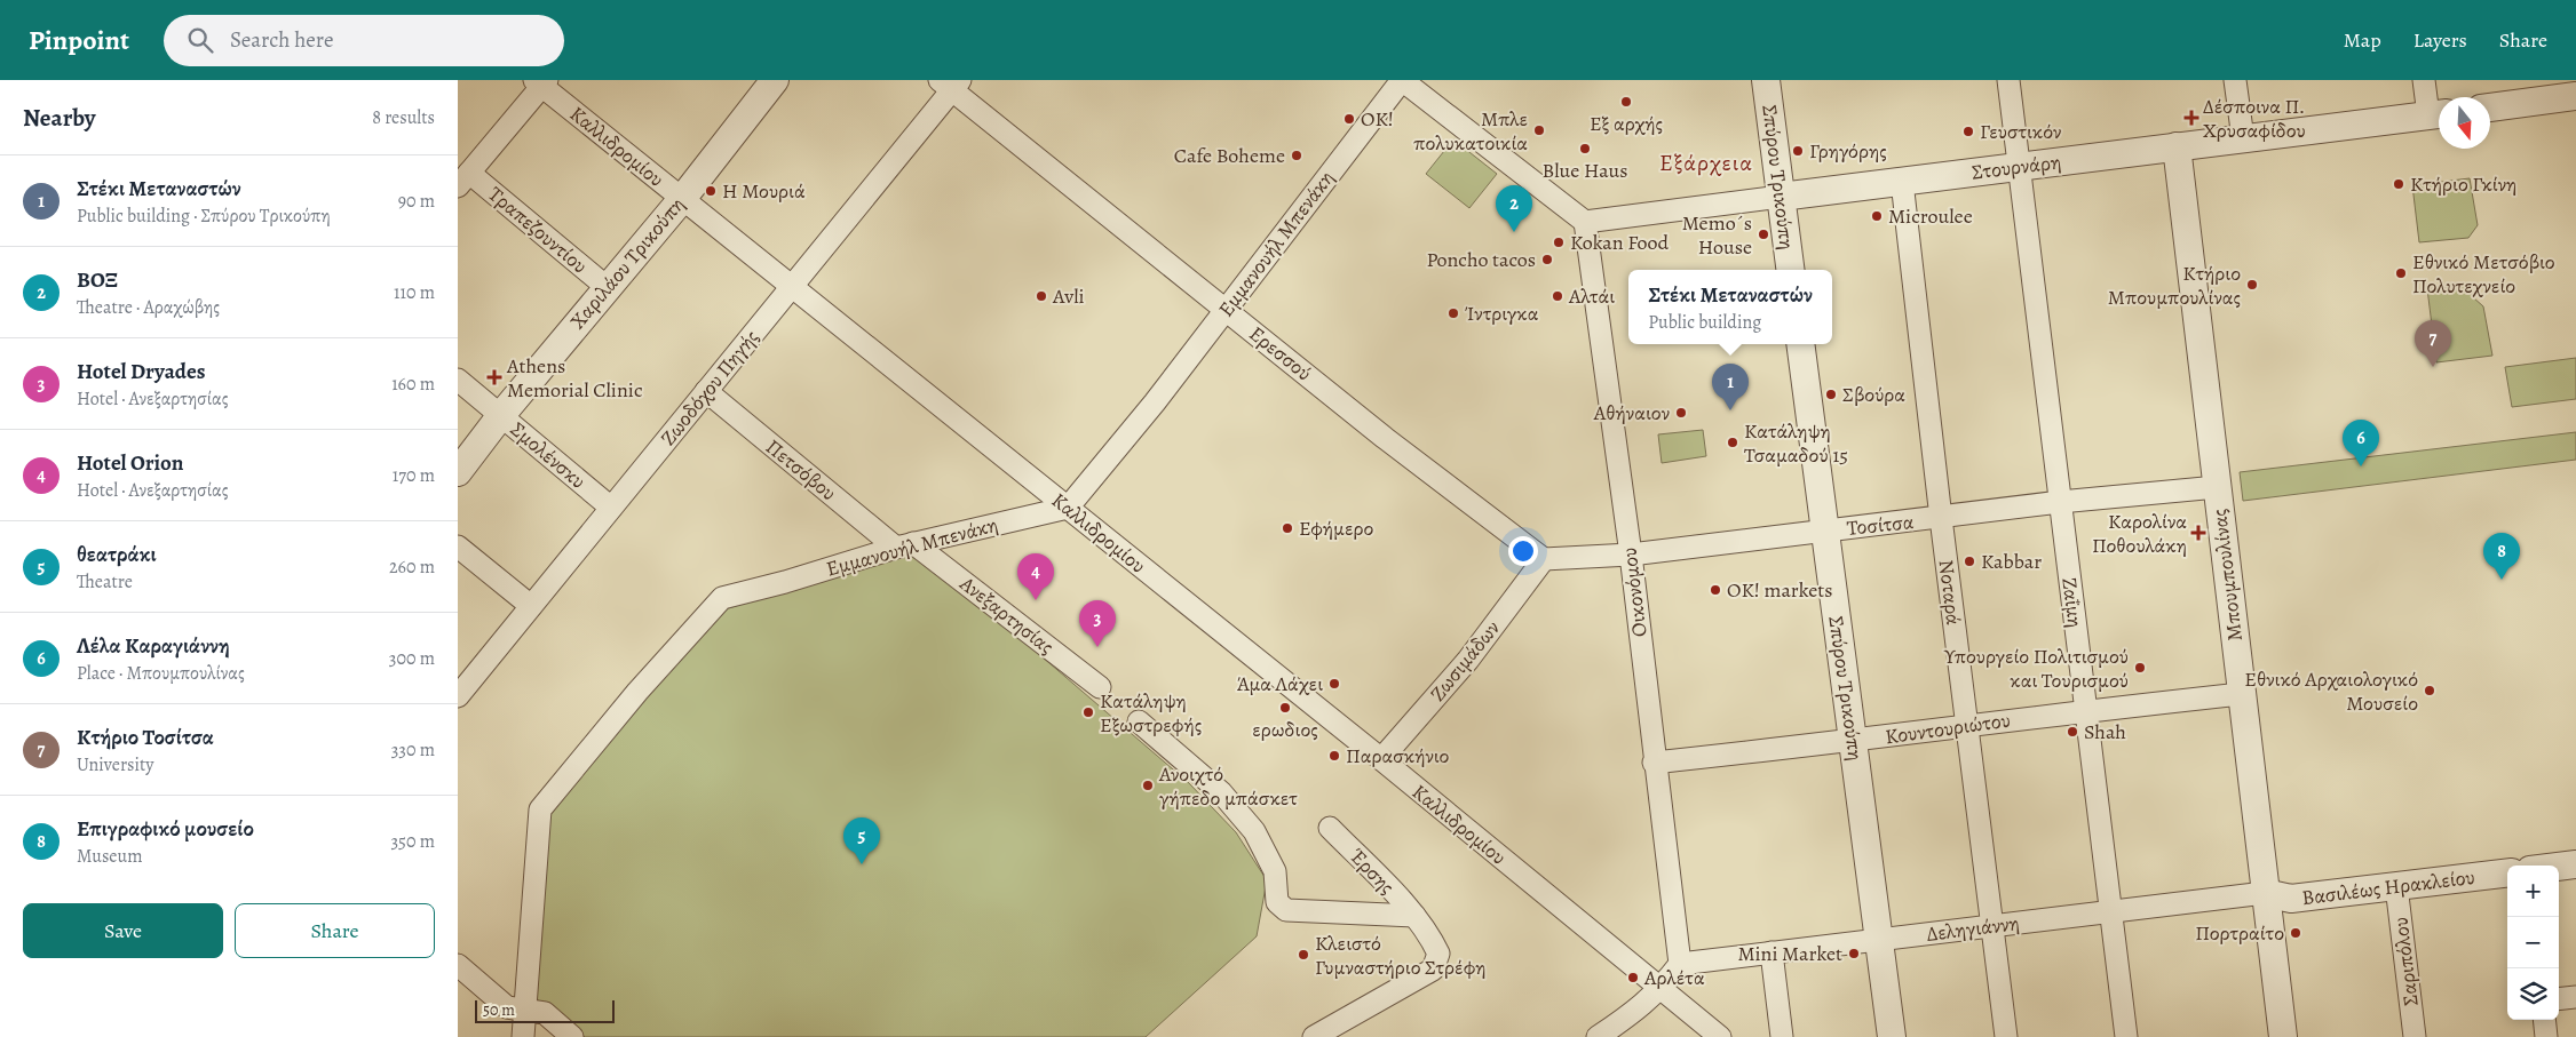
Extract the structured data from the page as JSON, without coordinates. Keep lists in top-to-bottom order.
{
  "streets": {
    "street": [
      "Καλλιδρομίου",
      "Στουρνάρη",
      "Σπύρου Τρικούπη",
      "Τραπεζουντίου",
      "Εμμανουήλ Μπενάκη",
      "Χαριλάου Τρικούπη",
      "Ερεσσού",
      "Ζωοδόχου Πηγής",
      "Σμολένσκυ",
      "Πετσόβου",
      "Τοσίτσα",
      "Μπουμπουλίνας",
      "Οικονόμου",
      "Νοταρά",
      "Ζαΐμη",
      "Ανεξαρτησίας",
      "Ζωσιμάδων",
      "Κουντουριώτου",
      "Έρσης",
      "Βασιλέως Ηρακλείου",
      "Δεληγιάννη",
      "Σαριπόλου"
    ]
  },
  "crossings": [
    ["Καλλιδρομίου", "Εμμανουήλ Μπενάκη"],
    ["Καλλιδρομίου", "Χαριλάου Τρικούπη"],
    ["Καλλιδρομίου", "Ζωοδόχου Πηγής"],
    ["Καλλιδρομίου", "Ζωσιμάδων"],
    ["Στουρνάρη", "Σπύρου Τρικούπη"],
    ["Στουρνάρη", "Μπουμπουλίνας"],
    ["Στουρνάρη", "Οικονόμου"],
    ["Στουρνάρη", "Νοταρά"],
    ["Στουρνάρη", "Ζαΐμη"],
    ["Σπύρου Τρικούπη", "Τοσίτσα"],
    ["Σπύρου Τρικούπη", "Κουντουριώτου"],
    ["Σπύρου Τρικούπη", "Δεληγιάννη"],
    ["Τραπεζουντίου", "Χαριλάου Τρικούπη"],
    ["Εμμανουήλ Μπενάκη", "Ερεσσού"],
    ["Εμμανουήλ Μπενάκη", "Πετσόβου"],
    ["Εμμανουήλ Μπενάκη", "Ανεξαρτησίας"],
    ["Χαριλάου Τρικούπη", "Σμολένσκυ"],
    ["Ερεσσού", "Ζωοδόχου Πηγής"],
    ["Ερεσσού", "Τοσίτσα"],
    ["Ερεσσού", "Ζωσιμάδων"],
    ["Ζωοδόχου Πηγής", "Σμολένσκυ"],
    ["Ζωοδόχου Πηγής", "Πετσόβου"],
    ["Πετσόβου", "Ανεξαρτησίας"],
    ["Τοσίτσα", "Μπουμπουλίνας"],
    ["Τοσίτσα", "Οικονόμου"],
    ["Τοσίτσα", "Νοταρά"],
    ["Τοσίτσα", "Ζαΐμη"],
    ["Τοσίτσα", "Ζωσιμάδων"],
    ["Μπουμπουλίνας", "Κουντουριώτου"],
    ["Μπουμπουλίνας", "Βασιλέως Ηρακλείου"],
    ["Μπουμπουλίνας", "Δεληγιάννη"],
    ["Οικονόμου", "Κουντουριώτου"],
    ["Οικονόμου", "Δεληγιάννη"],
    ["Νοταρά", "Κουντουριώτου"],
    ["Νοταρά", "Δεληγιάννη"],
    ["Ζαΐμη", "Κουντουριώτου"],
    ["Ζαΐμη", "Δεληγιάννη"],
    ["Βασιλέως Ηρακλείου", "Δεληγιάννη"],
    ["Βασιλέως Ηρακλείου", "Σαριπόλου"]
  ],
  "districts": ["Εξάρχεια"],
  "places": {
    "other": [
      "Εξ αρχής",
      "ΟΚ!",
      "Μπλε πολυκατοικία",
      "Γευστικόν",
      "Blue Haus",
      "Γρηγόρης",
      "Cafe Boheme",
      "Κτήριο Γκίνη",
      "Η Μουριά",
      "Microulee",
      "Memo´s House",
      "Kokan Food",
      "Poncho tacos",
      "Εθνικό Μετσόβιο Πολυτεχνείο",
      "Κτήριο Μπουμπουλίνας",
      "Avli",
      "Αλτάι",
      "Ίντριγκα",
      "Σβούρα",
      "Αθήναιον",
      "Κατάληψη Τσαμαδού 15",
      "Εφήμερο",
      "Kabbar",
      "OK! markets",
      "Υπουργείο Πολιτισμού και Τουρισμού",
      "Άμα Λάχει",
      "Εθνικό Αρχαιολογικό Μουσείο",
      "ερωδιος",
      "Κατάληψη Εξωστρεφής",
      "Shah",
      "Παρασκήνιο",
      "Ανοιχτό γήπεδο μπάσκετ",
      "Πορτραίτο",
      "Mini Market",
      "Κλειστό Γυμναστήριο Στρέφη",
      "Αρλέτα"
    ],
    "health": ["Δέσποινα Π. Χρυσαφίδου", "Athens Memorial Clinic", "Καρολίνα Ποθουλάκη"]
  },
  "scale_bar": "50 m",
  "north": "bottom",
  "page": {
    "header": "Pinpoint",
    "search": "Search here",
    "nav": ["Map", "Layers", "Share"],
    "heading": ["Nearby", "8 results"],
    "list": [
      {
        "mark": "1",
        "name": "Στέκι Μεταναστών",
        "note": "Public building · Σπύρου Τρικούπη",
        "value": "90 m"
      },
      {
        "mark": "2",
        "name": "ΒΟΞ",
        "note": "Theatre · Αραχώβης",
        "value": "110 m"
      },
      {
        "mark": "3",
        "name": "Hotel Dryades",
        "note": "Hotel · Ανεξαρτησίας",
        "value": "160 m"
      },
      {
        "mark": "4",
        "name": "Hotel Orion",
        "note": "Hotel · Ανεξαρτησίας",
        "value": "170 m"
      },
      {
        "mark": "5",
        "name": "θεατράκι",
        "note": "Theatre",
        "value": "260 m"
      },
      {
        "mark": "6",
        "name": "Λέλα Καραγιάννη",
        "note": "Place · Μπουμπουλίνας",
        "value": "300 m"
      },
      {
        "mark": "7",
        "name": "Κτήριο Τοσίτσα",
        "note": "University",
        "value": "330 m"
      },
      {
        "mark": "8",
        "name": "Επιγραφικό μουσείο",
        "note": "Museum",
        "value": "350 m"
      }
    ],
    "pins": [
      "2",
      "7",
      "1",
      "6",
      "8",
      "4",
      "3",
      "5"
    ],
    "popup": ["Στέκι Μεταναστών", "Public building"],
    "map_buttons": ["+", "−"],
    "buttons": ["Save", "Share"],
    "scale": "50 m"
  }
}
